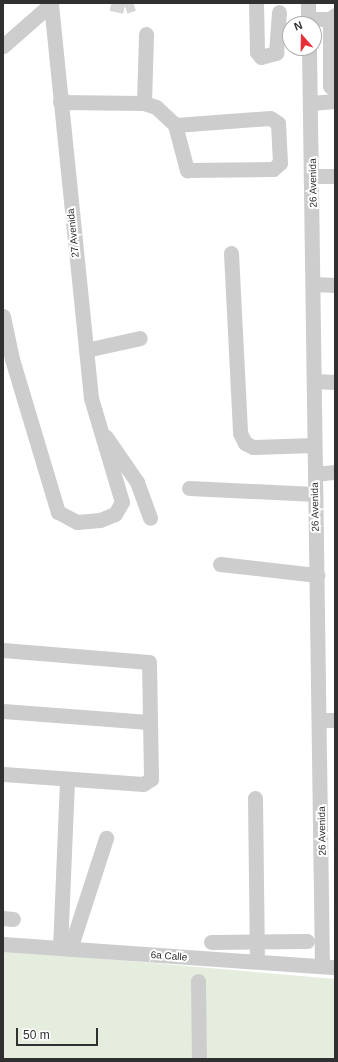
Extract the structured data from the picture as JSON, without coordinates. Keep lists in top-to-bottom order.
{
  "streets": {
    "street": ["26 Avenida", "27 Avenida", "6a Calle"]
  },
  "crossings": [
    ["26 Avenida", "6a Calle"]
  ],
  "scale_bar": "50 m",
  "north": "top"
}
